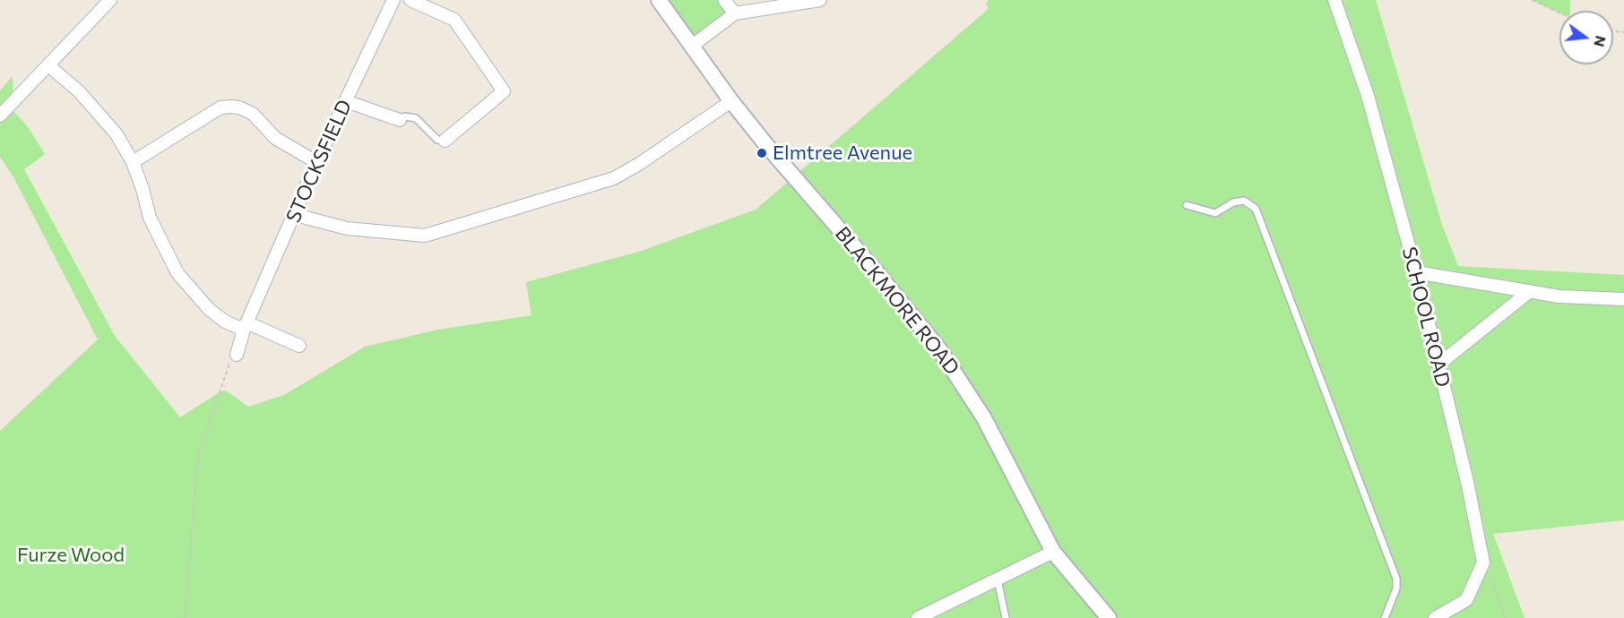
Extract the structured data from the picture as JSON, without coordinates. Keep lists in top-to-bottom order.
{
  "streets": {
    "street": ["STOCKSFIELD", "BLACKMORE ROAD", "SCHOOL ROAD"]
  },
  "parks": ["Furze Wood"],
  "places": ["Elmtree Avenue"],
  "north": "right"
}
